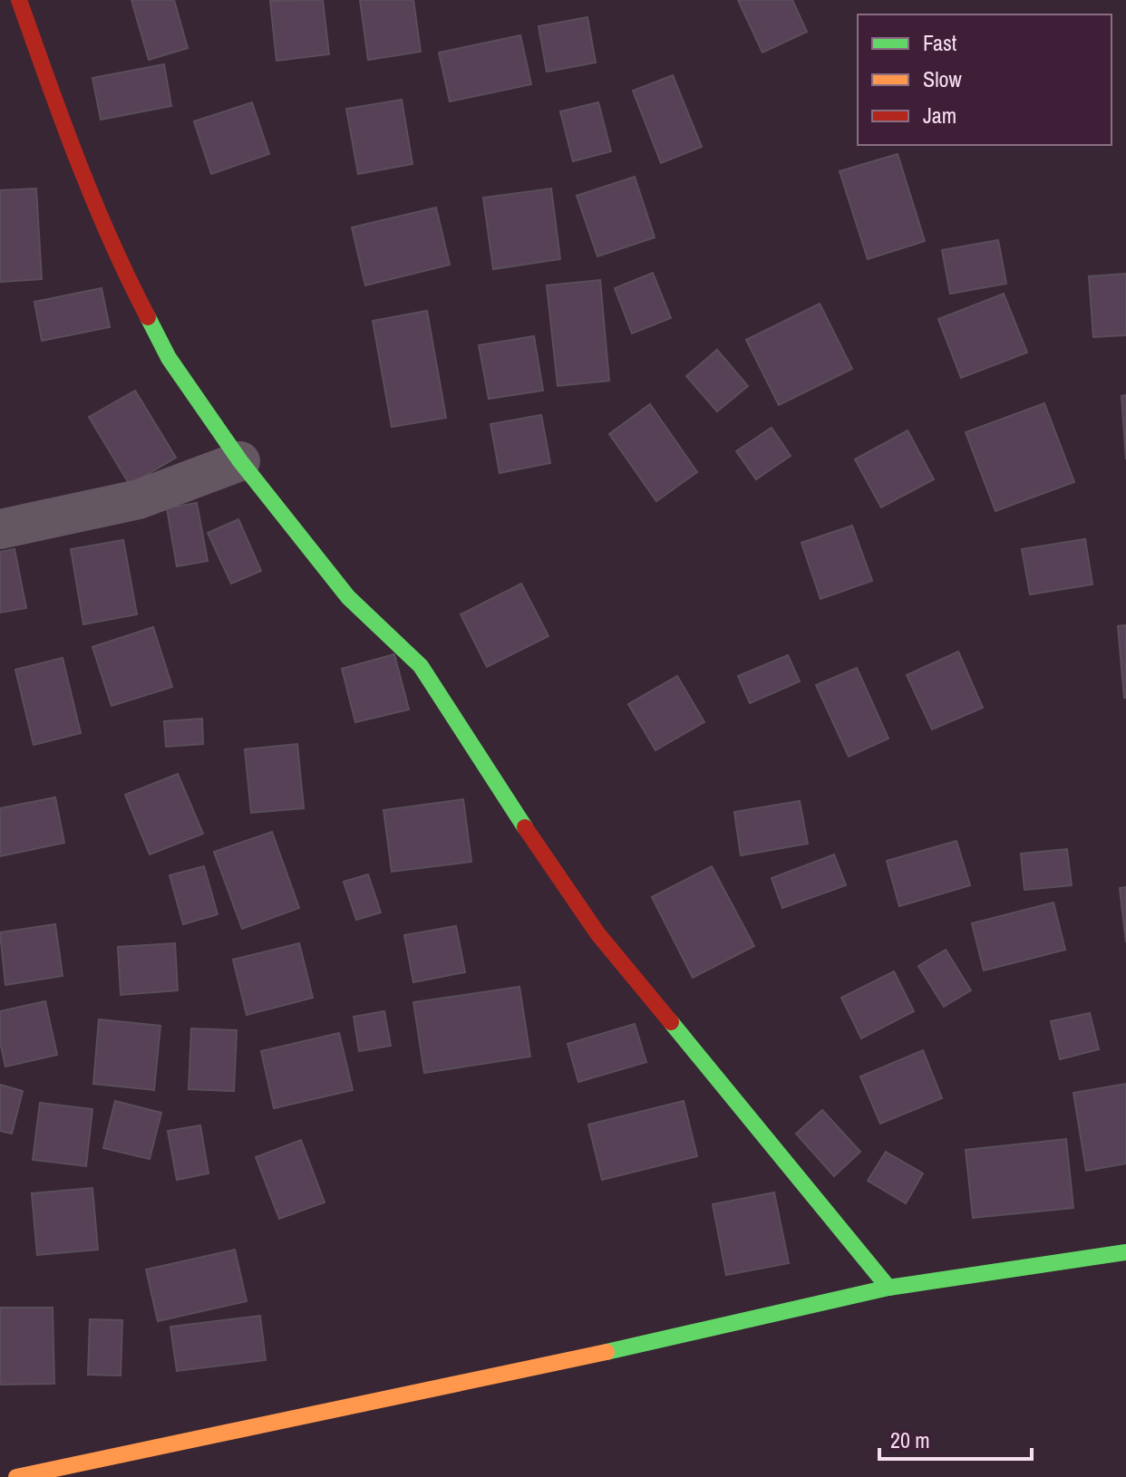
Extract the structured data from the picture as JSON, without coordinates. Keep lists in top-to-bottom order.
{
  "legend": ["Fast", "Slow", "Jam"],
  "scale_bar": "20 m"
}
